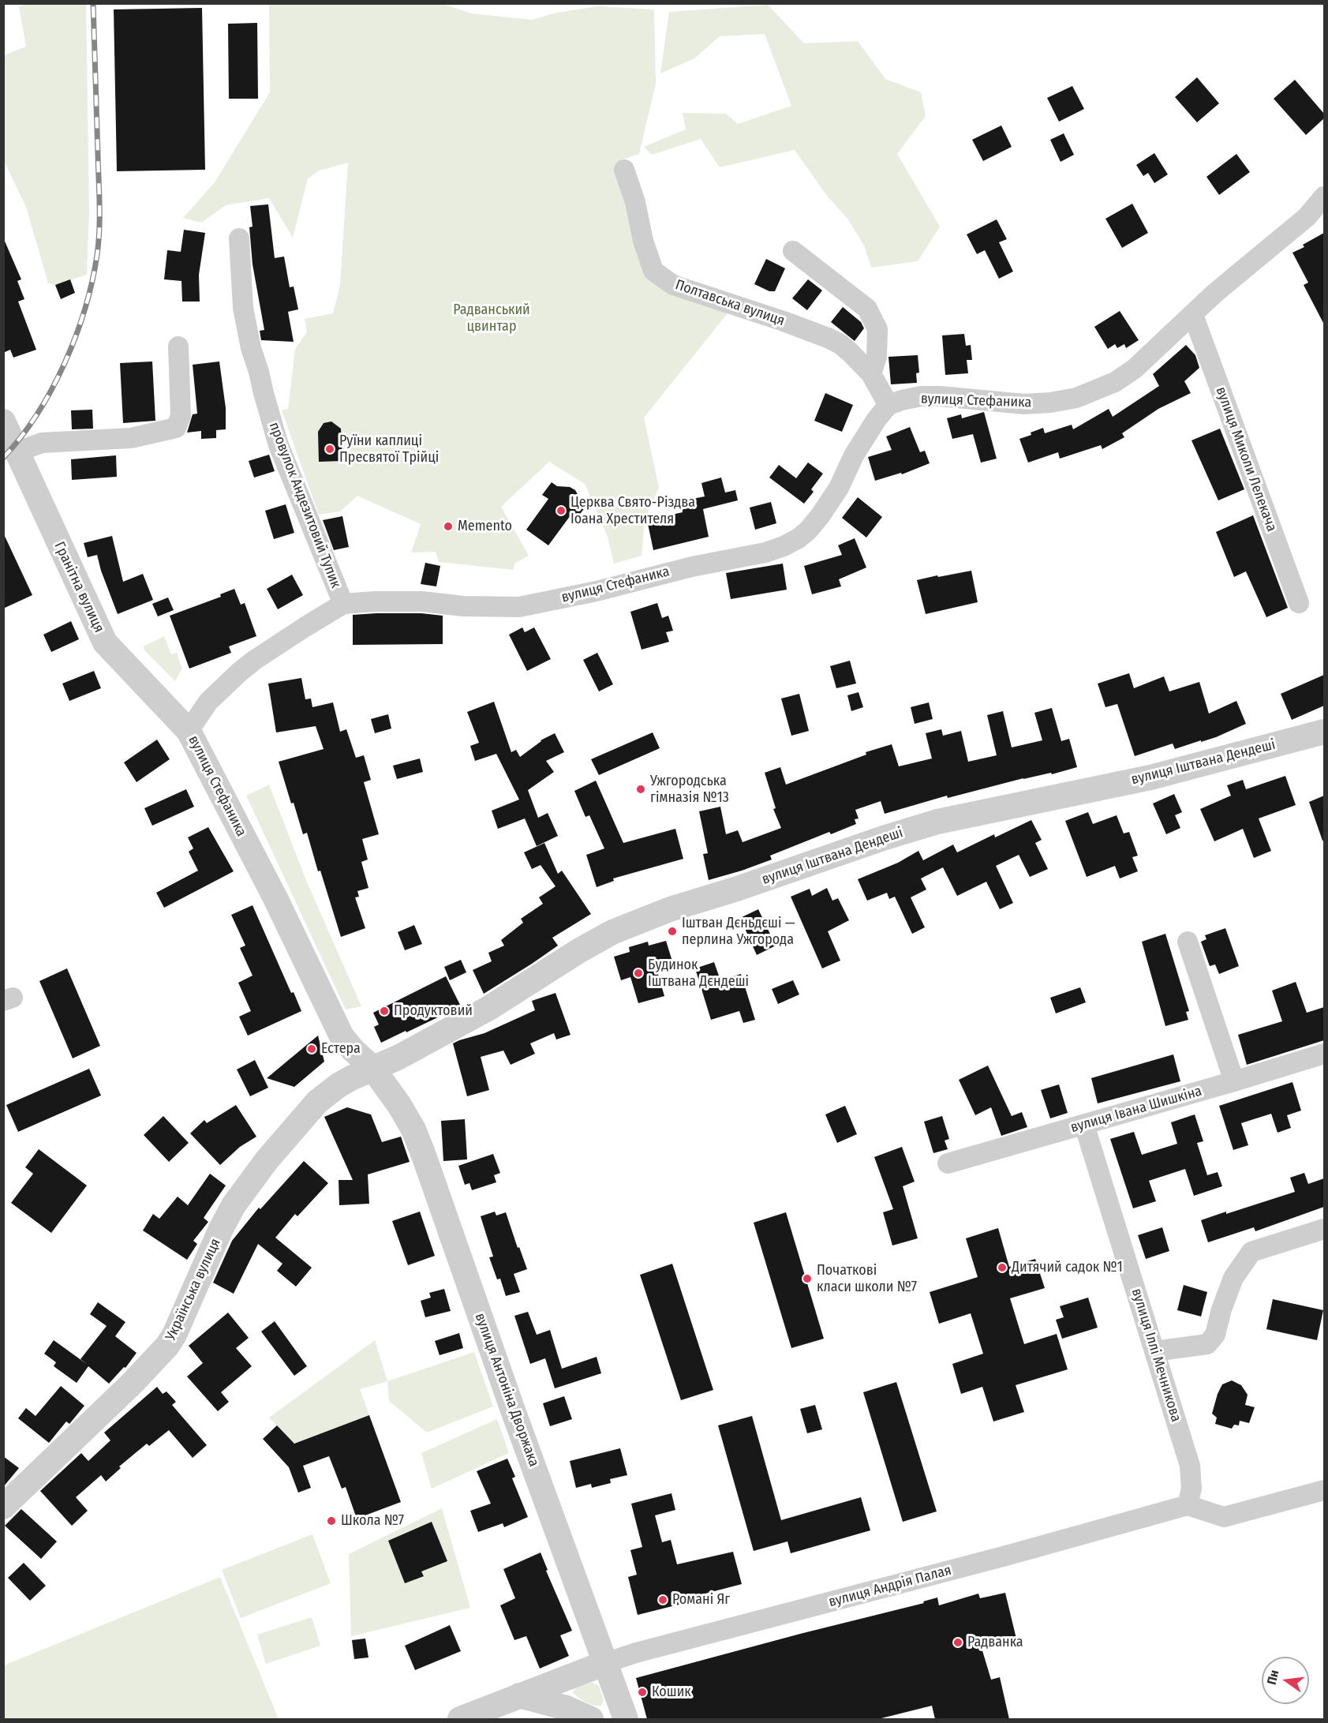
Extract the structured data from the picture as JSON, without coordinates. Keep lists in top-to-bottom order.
{
  "streets": {
    "street": [
      "Полтавська вулиця",
      "вулиця Стефаника",
      "вулиця Миколи Лелекача",
      "провулок Андезитовий Тупик",
      "Гранітна вулиця",
      "вулиця Іштвана Дендеші",
      "вулиця Івана Шишкіна",
      "Українська вулиця",
      "вулиця Іллі Мечникова",
      "вулиця Антоніна Дворжака",
      "вулиця Андрія Палая"
    ]
  },
  "crossings": [
    ["Полтавська вулиця", "вулиця Стефаника"],
    ["вулиця Стефаника", "вулиця Миколи Лелекача"],
    ["вулиця Стефаника", "провулок Андезитовий Тупик"],
    ["вулиця Стефаника", "Гранітна вулиця"],
    ["вулиця Стефаника", "вулиця Іштвана Дендеші"],
    ["вулиця Стефаника", "Українська вулиця"],
    ["вулиця Стефаника", "вулиця Антоніна Дворжака"],
    ["вулиця Іштвана Дендеші", "Українська вулиця"],
    ["вулиця Іштвана Дендеші", "вулиця Антоніна Дворжака"],
    ["вулиця Івана Шишкіна", "вулиця Іллі Мечникова"],
    ["Українська вулиця", "вулиця Антоніна Дворжака"],
    ["вулиця Іллі Мечникова", "вулиця Андрія Палая"],
    ["вулиця Антоніна Дворжака", "вулиця Андрія Палая"]
  ],
  "parks": ["Радванський цвинтар"],
  "places": [
    "Руїни каплиці Пресвятої Трійці",
    "Церква Свято-Різдва Іоана Хрестителя",
    "Memento",
    "Ужгородська гімназія №13",
    "Іштван Дєньдєші — перлина Ужгорода",
    "Будинок Іштвана Дєндеші",
    "Продуктовий",
    "Естера",
    "Дитячий садок №1",
    "Початкові класи школи №7",
    "Школа №7",
    "Романі Яг",
    "Радванка",
    "Кошик"
  ],
  "north": "left"
}
